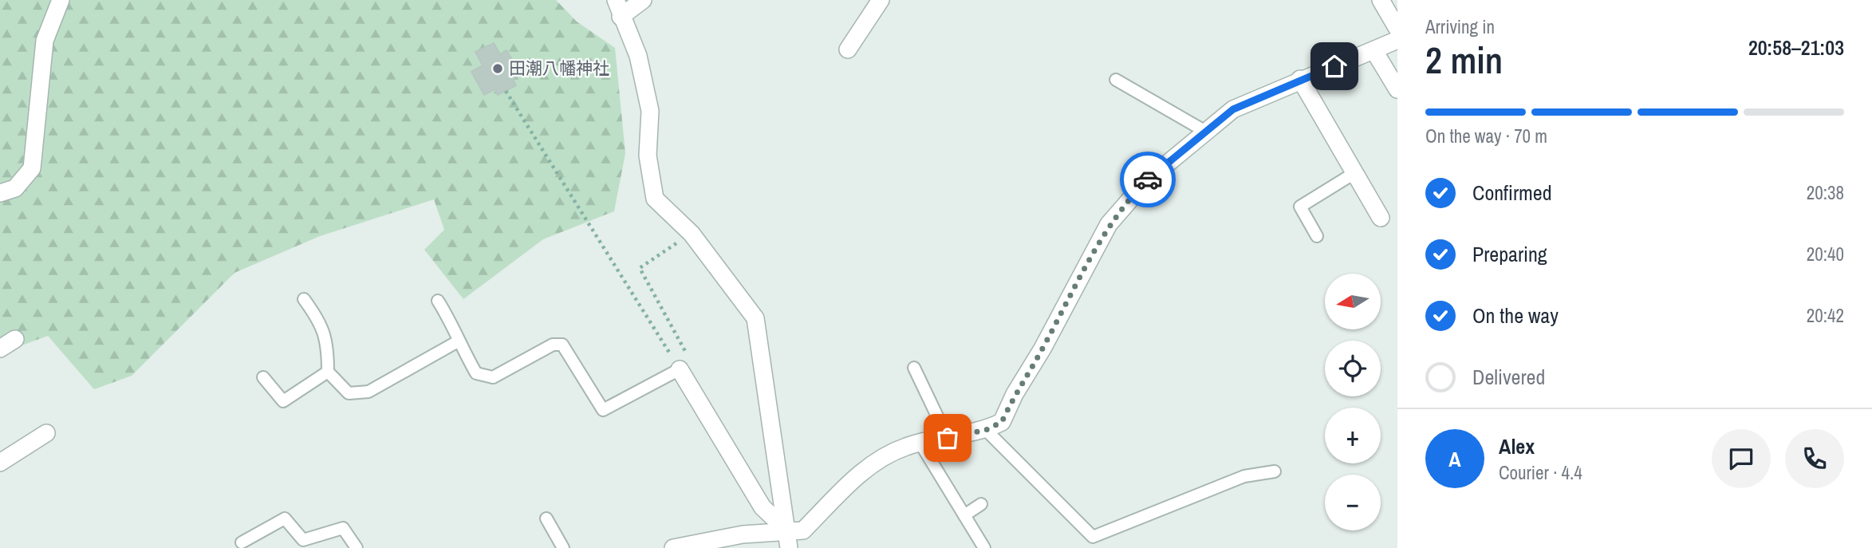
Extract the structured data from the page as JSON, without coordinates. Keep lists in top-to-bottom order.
{
  "places": ["田潮八幡神社"],
  "north": "left",
  "page": {
    "heading": ["2 min", "Arriving in", "20:58–21:03"],
    "panel": ["Alex", "Courier · 4.4"],
    "bar": "On the way · 70 m",
    "list": [
      ["Confirmed", "20:38"],
      ["Preparing", "20:40"],
      ["On the way", "20:42"],
      "Delivered"
    ],
    "map_buttons": ["+", "−"],
    "round": "A"
  }
}
